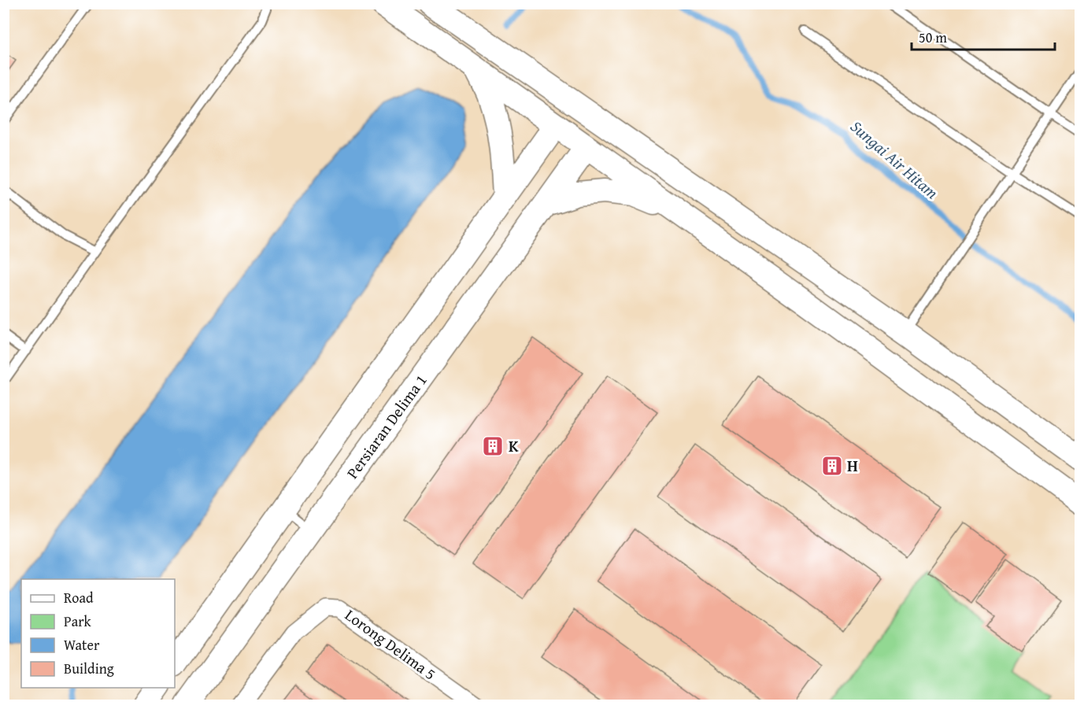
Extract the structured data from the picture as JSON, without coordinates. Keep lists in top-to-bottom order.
{
  "streets": {
    "street": ["Persiaran Delima 1", "Lorong Delima 5"]
  },
  "water": ["Sungai Air Hitam"],
  "places": {
    "building": ["K", "H"]
  },
  "legend": [
    "Road",
    "Park",
    "Water",
    "Building"
  ],
  "scale_bar": "50 m"
}
